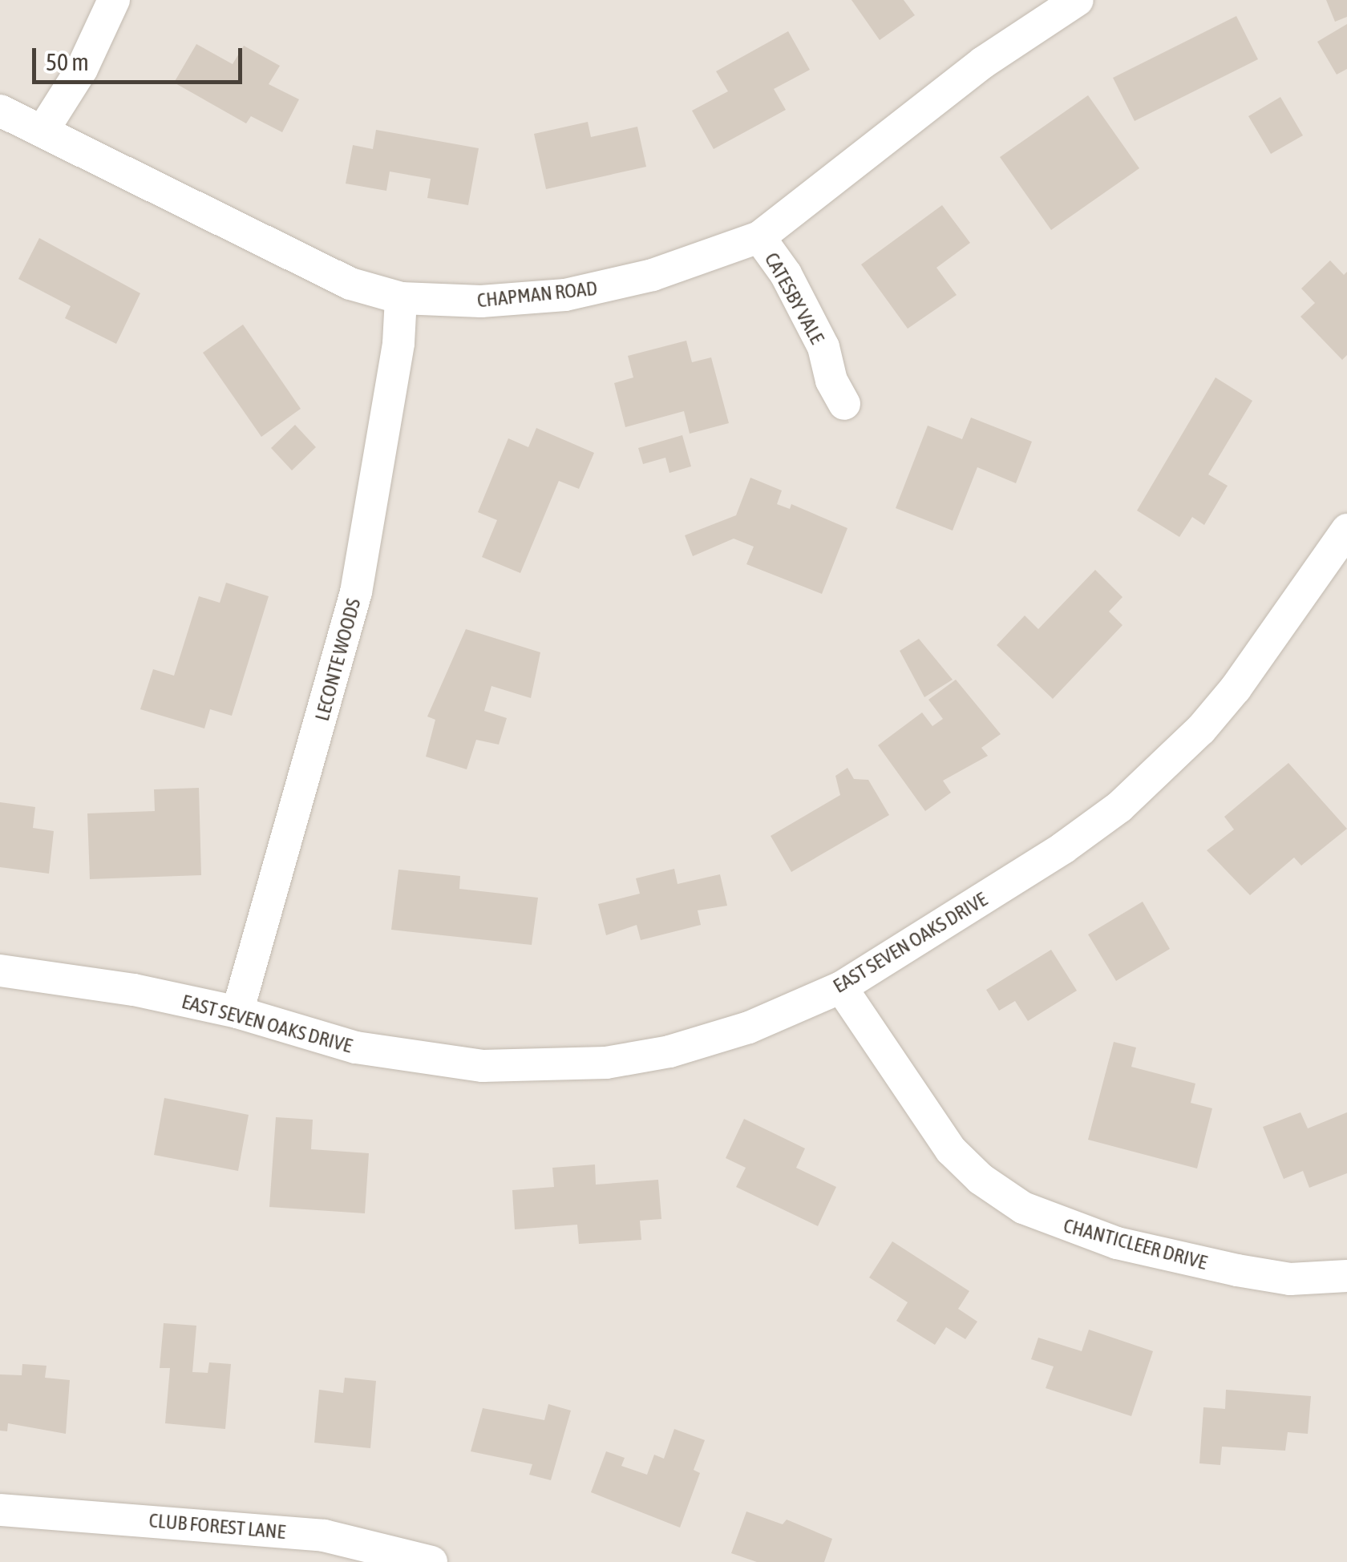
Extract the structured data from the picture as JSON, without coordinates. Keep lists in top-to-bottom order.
{
  "streets": {
    "street": [
      "CHAPMAN ROAD",
      "CATESBY VALE",
      "LECONTE WOODS",
      "EAST SEVEN OAKS DRIVE",
      "CHANTICLEER DRIVE",
      "CLUB FOREST LANE"
    ]
  },
  "crossings": [
    ["CHAPMAN ROAD", "CATESBY VALE"],
    ["CHAPMAN ROAD", "LECONTE WOODS"],
    ["LECONTE WOODS", "EAST SEVEN OAKS DRIVE"],
    ["EAST SEVEN OAKS DRIVE", "CHANTICLEER DRIVE"]
  ],
  "scale_bar": "50 m"
}
